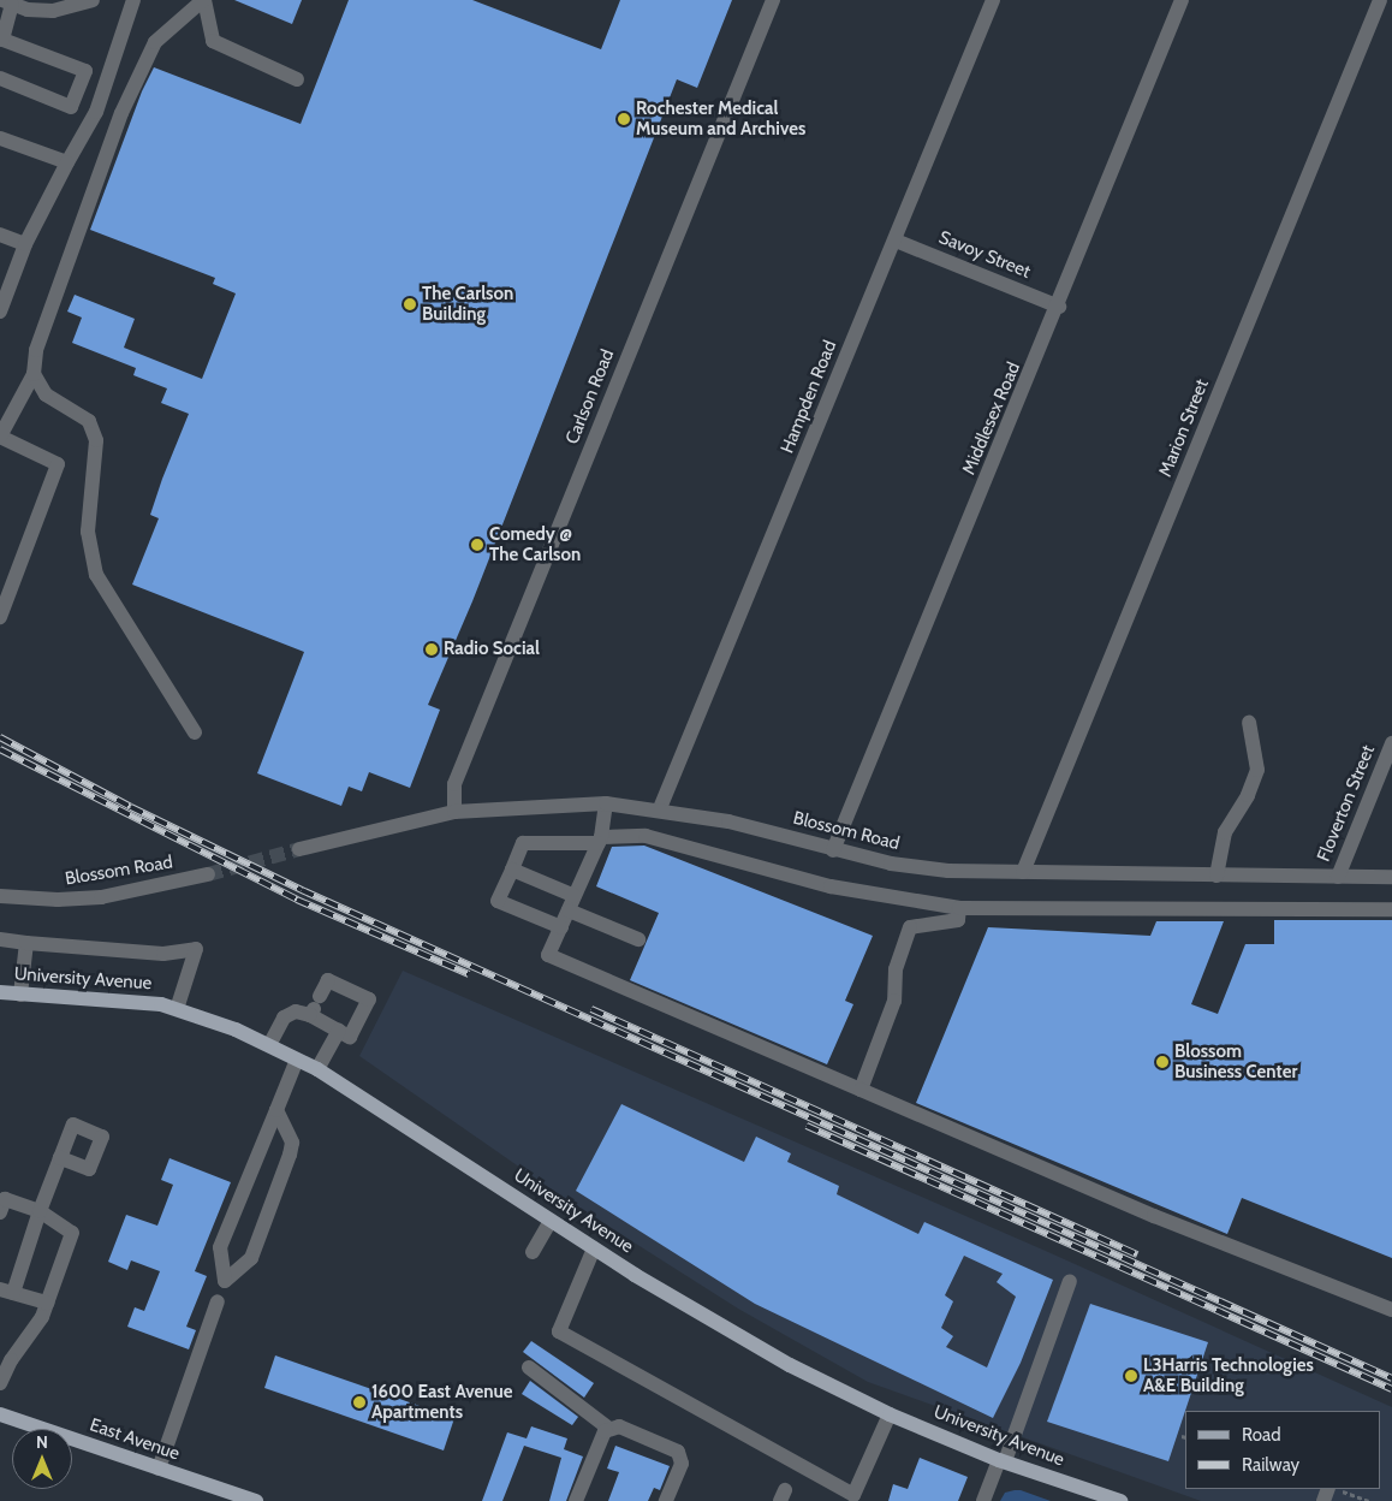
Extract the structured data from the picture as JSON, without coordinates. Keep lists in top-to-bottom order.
{
  "streets": {
    "main road": ["University Avenue", "East Avenue"],
    "street": [
      "Savoy Street",
      "Carlson Road",
      "Hampden Road",
      "Middlesex Road",
      "Marion Street",
      "Floverton Street",
      "Blossom Road"
    ]
  },
  "crossings": [
    ["Savoy Street", "Hampden Road"],
    ["Savoy Street", "Middlesex Road"],
    ["Carlson Road", "Blossom Road"],
    ["Hampden Road", "Blossom Road"],
    ["Middlesex Road", "Blossom Road"],
    ["Marion Street", "Blossom Road"],
    ["Floverton Street", "Blossom Road"]
  ],
  "places": [
    "Rochester Medical Museum and Archives",
    "The Carlson Building",
    "Comedy @ The Carlson",
    "Radio Social",
    "Blossom Business Center",
    "L3Harris Technologies A&E Building",
    "1600 East Avenue Apartments"
  ],
  "legend": ["Road", "Railway"],
  "north": "top"
}
